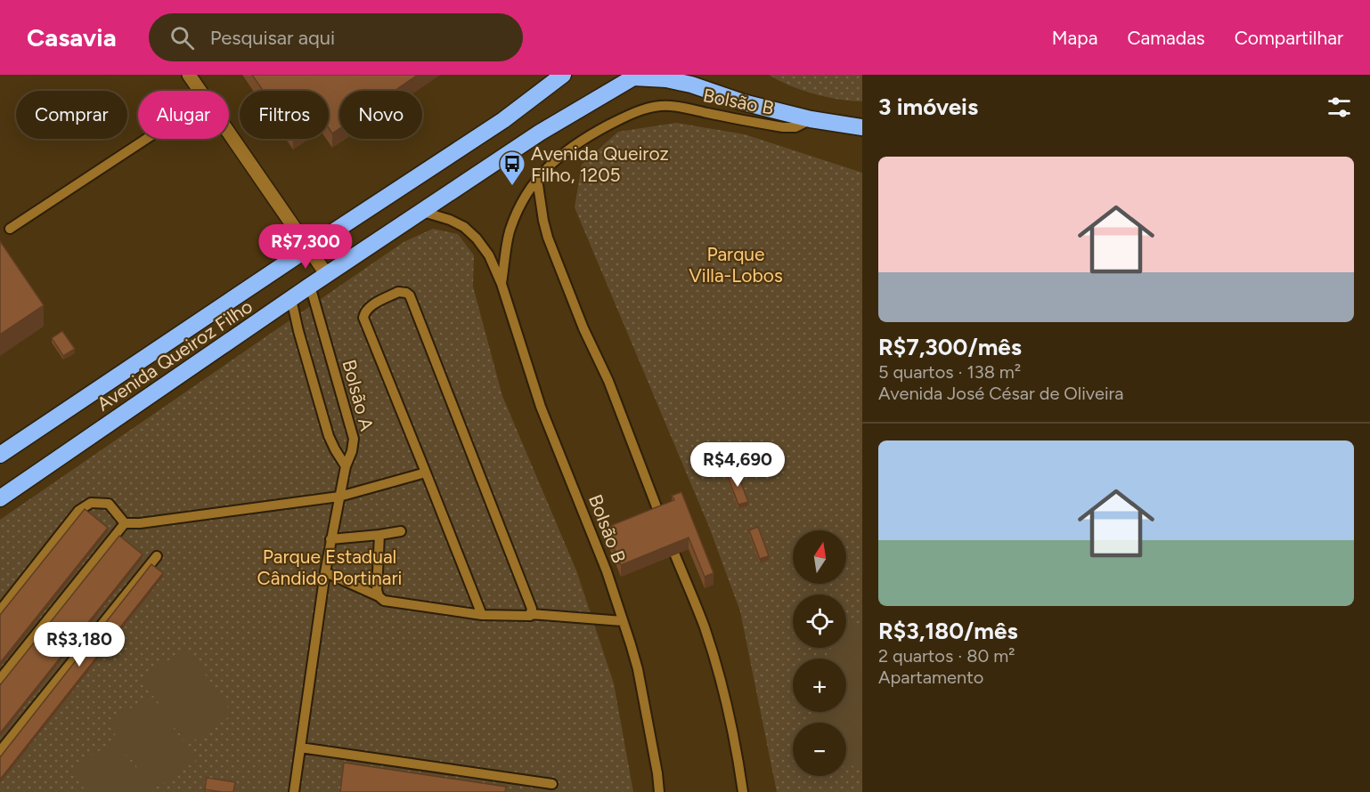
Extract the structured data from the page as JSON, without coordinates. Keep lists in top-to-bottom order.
{
  "streets": {
    "highway": ["Avenida Queiroz Filho"],
    "lane": ["Bolsão B", "Bolsão A"]
  },
  "crossings": [
    ["Bolsão B", "Avenida Queiroz Filho"],
    ["Avenida Queiroz Filho", "Bolsão A"]
  ],
  "parks": ["Parque Villa-Lobos", "Parque Estadual Cândido Portinari"],
  "places": {
    "bus stop": ["Avenida Queiroz Filho, 1205"]
  },
  "north": "top",
  "page": {
    "header": "Casavia",
    "search": "Pesquisar aqui",
    "nav": ["Mapa", "Camadas", "Compartilhar"],
    "heading": "3 imóveis",
    "chip": [
      "Comprar",
      "Alugar",
      "Filtros",
      "Novo"
    ],
    "list": [
      {
        "name": "R$7,300/mês",
        "note": "5 quartos · 138 m² · Avenida José César de Oliveira"
      },
      {
        "name": "R$3,180/mês",
        "note": "2 quartos · 80 m² · Apartamento"
      }
    ],
    "price": ["R$7,300", "R$4,690", "R$3,180"],
    "map_buttons": ["+", "−"]
  }
}
